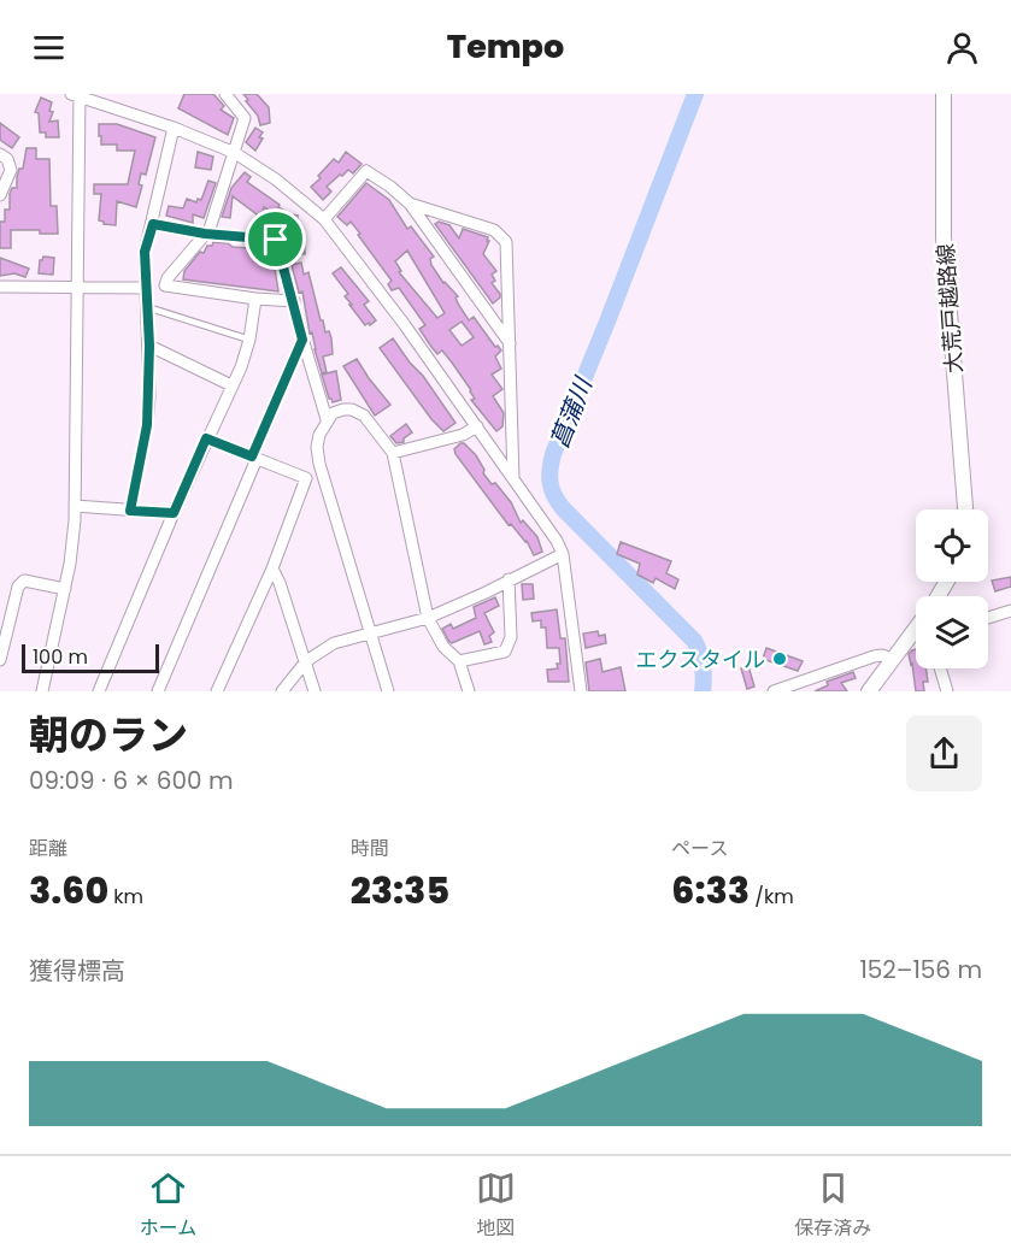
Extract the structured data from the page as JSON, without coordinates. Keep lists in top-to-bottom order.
{
  "streets": {
    "main road": ["大荒戸越路線"]
  },
  "water": ["菖蒲川"],
  "places": ["エクスタイル"],
  "scale_bar": "100 m",
  "page": {
    "header": "Tempo",
    "scale": "100 m",
    "heading": ["朝のラン", "09:09 · 6 × 600 m"],
    "stats": [
      ["距離", "3.60 km"],
      ["時間", "23:35"],
      ["ペース", "6:33 /km"]
    ],
    "chart": ["獲得標高", "152–156 m"],
    "tabs": ["ホーム", "地図", "保存済み"]
  }
}
